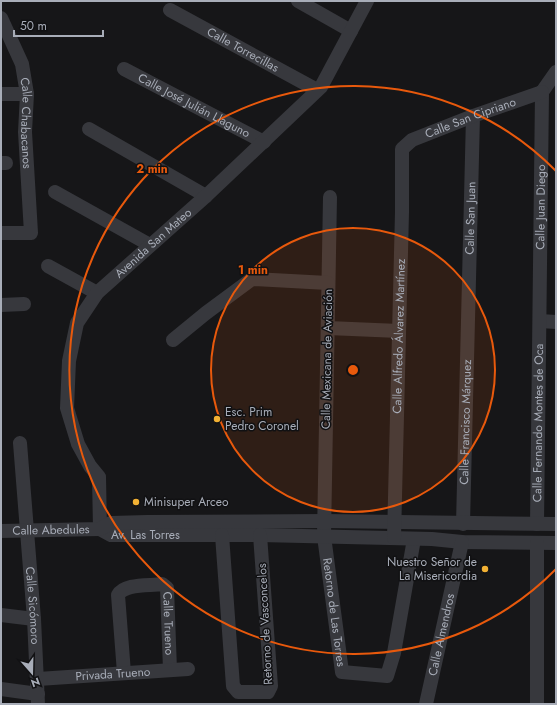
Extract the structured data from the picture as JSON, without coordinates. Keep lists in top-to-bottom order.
{
  "streets": {
    "street": [
      "Calle Torrecillas",
      "Calle José Julián Llaguno",
      "Calle San Cipriano",
      "Calle Chabacanos",
      "Calle Juan Diego",
      "Calle San Juan",
      "Avenida San Mateo",
      "Calle Alfredo Álvarez Martínez",
      "Calle Mexicana de Aviación",
      "Calle Francisco Márquez",
      "Calle Fernando Montes de Oca",
      "Calle Abedules",
      "Av. Las Torres",
      "Calle Sicómoro",
      "Retorno de Las Torres",
      "Calle Trueno",
      "Retorno de Vasconcelos",
      "Calle Almendros",
      "Privada Trueno"
    ]
  },
  "crossings": [
    ["Calle Torrecillas", "Avenida San Mateo"],
    ["Calle José Julián Llaguno", "Avenida San Mateo"],
    ["Calle San Cipriano", "Calle Juan Diego"],
    ["Calle San Cipriano", "Calle San Juan"],
    ["Calle San Cipriano", "Calle Alfredo Álvarez Martínez"],
    ["Calle Juan Diego", "Calle Fernando Montes de Oca"],
    ["Calle San Juan", "Calle Francisco Márquez"],
    ["Avenida San Mateo", "Calle Abedules"],
    ["Avenida San Mateo", "Av. Las Torres"],
    ["Calle Alfredo Álvarez Martínez", "Av. Las Torres"],
    ["Calle Mexicana de Aviación", "Av. Las Torres"],
    ["Calle Mexicana de Aviación", "Retorno de Las Torres"],
    ["Calle Francisco Márquez", "Av. Las Torres"],
    ["Calle Fernando Montes de Oca", "Av. Las Torres"],
    ["Calle Abedules", "Av. Las Torres"],
    ["Calle Abedules", "Calle Sicómoro"],
    ["Av. Las Torres", "Retorno de Las Torres"],
    ["Av. Las Torres", "Retorno de Vasconcelos"],
    ["Av. Las Torres", "Calle Almendros"],
    ["Calle Sicómoro", "Privada Trueno"],
    ["Calle Trueno", "Privada Trueno"]
  ],
  "places": ["Esc. Prim Pedro Coronel", "Minisuper Arceo", "Nuestro Señor de La Misericordia"],
  "scale_bar": "50 m",
  "north": "bottom",
  "rings": ["2 min", "1 min"]
}
